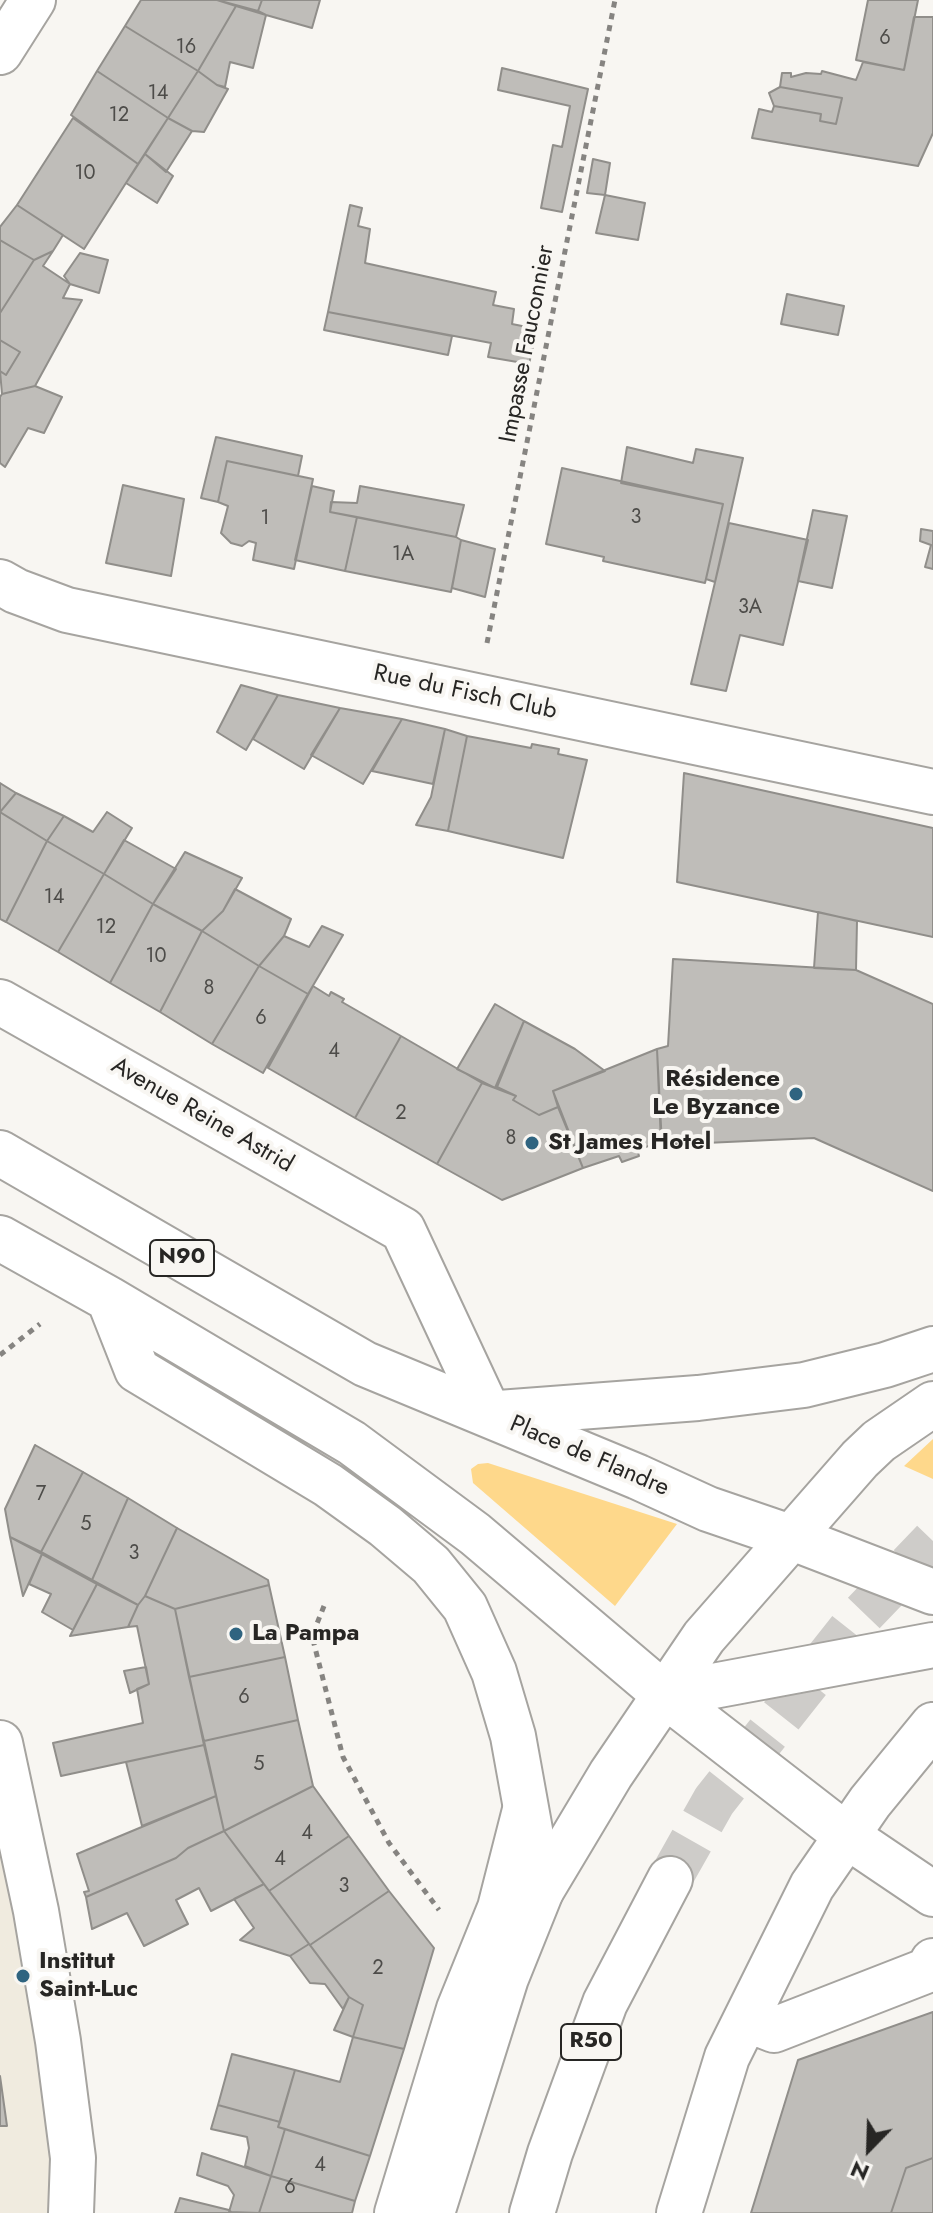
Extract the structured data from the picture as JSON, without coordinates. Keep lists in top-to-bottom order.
{
  "streets": {
    "main road": [
      "Rue du Fisch Club",
      "Avenue Reine Astrid",
      "N90",
      "Place de Flandre",
      "R50"
    ],
    "path": ["Impasse Fauconnier"]
  },
  "crossings": [
    ["Impasse Fauconnier", "Rue du Fisch Club"],
    ["Avenue Reine Astrid", "Place de Flandre"],
    ["N90", "Place de Flandre"]
  ],
  "places": [
    "Résidence Le Byzance",
    "St James Hotel",
    "La Pampa",
    "Institut Saint-Luc"
  ],
  "house_numbers": [
    "6",
    "16",
    "14",
    "12",
    "10",
    "3",
    "1",
    "1A",
    "3A",
    "14",
    "12",
    "10",
    "8",
    "6",
    "4",
    "2",
    "8",
    "7",
    "5",
    "3",
    "6",
    "5",
    "4",
    "4",
    "3",
    "2",
    "4",
    "6"
  ],
  "north": "bottom left"
}
